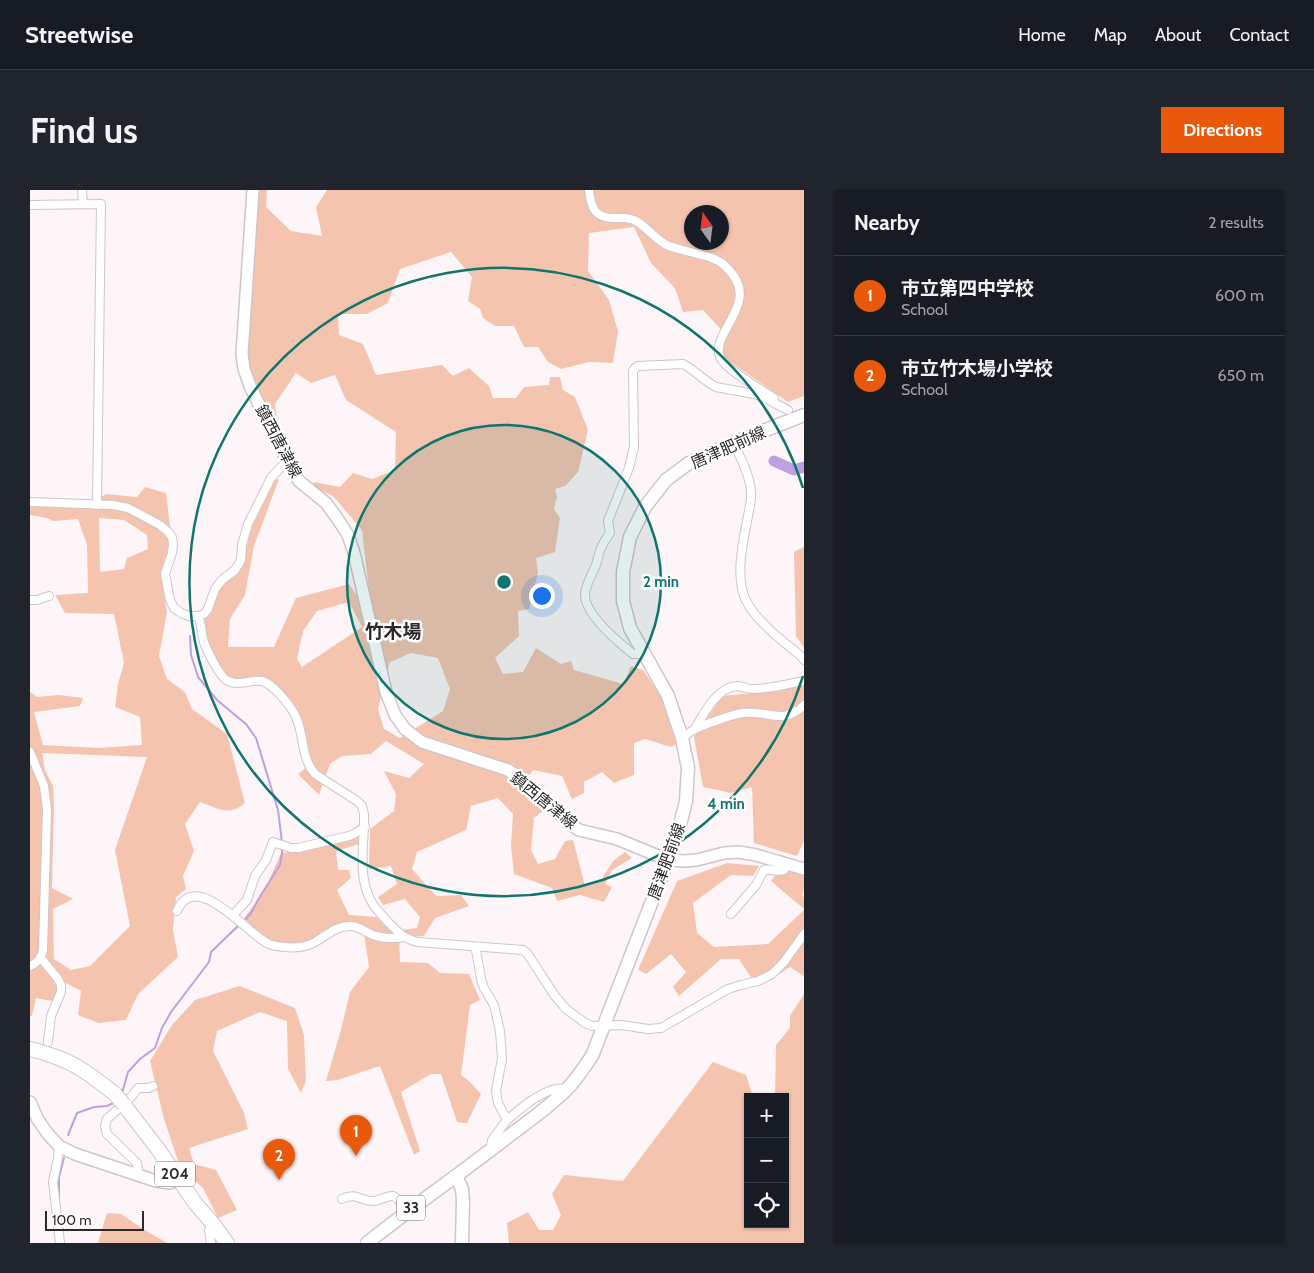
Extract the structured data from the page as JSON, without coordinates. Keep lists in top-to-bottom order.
{
  "streets": {
    "highway": ["204"],
    "main road": ["鎮西唐津線", "唐津肥前線", "33"]
  },
  "crossings": [
    ["鎮西唐津線", "唐津肥前線"]
  ],
  "districts": ["竹木場"],
  "scale_bar": "100 m",
  "north": "top",
  "page": {
    "header": "Streetwise",
    "nav": [
      "Home",
      "Map",
      "About",
      "Contact"
    ],
    "buttons": "Directions",
    "title": "Find us",
    "heading": ["Nearby", "2 results"],
    "list": [
      {
        "mark": "1",
        "name": "市立第四中学校",
        "note": "School",
        "value": "600 m"
      },
      {
        "mark": "2",
        "name": "市立竹木場小学校",
        "note": "School",
        "value": "650 m"
      }
    ],
    "map_buttons": ["+", "−"],
    "pins": ["1", "2"],
    "scale": "100 m"
  },
  "rings": ["2 min", "4 min"]
}
